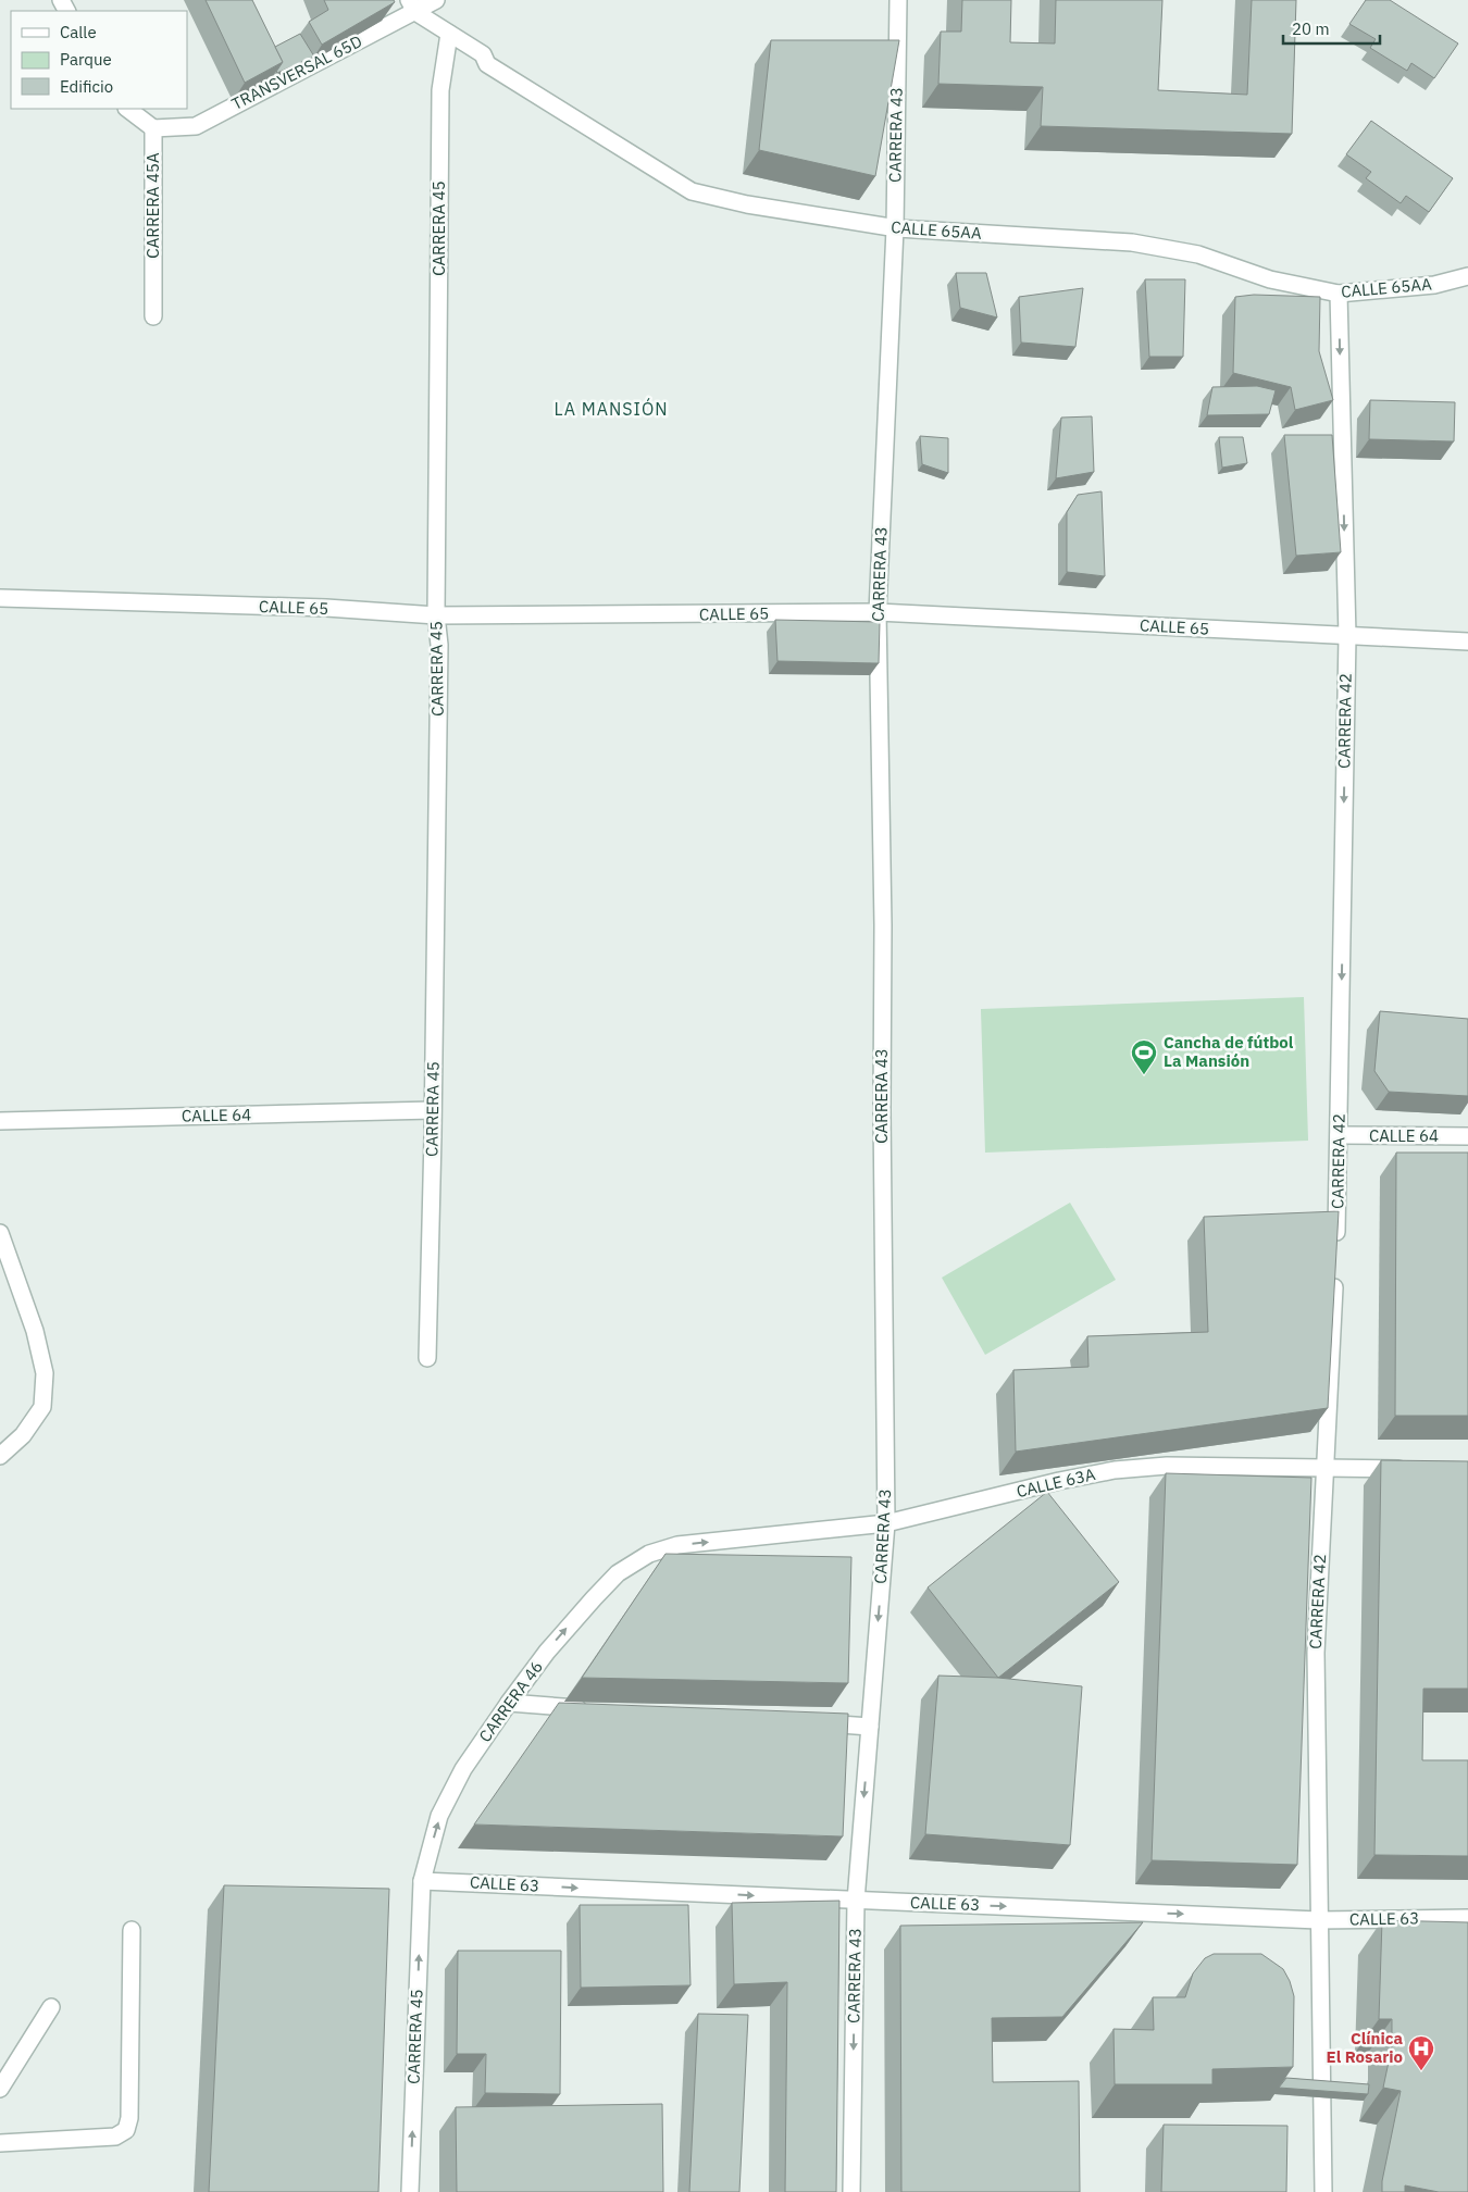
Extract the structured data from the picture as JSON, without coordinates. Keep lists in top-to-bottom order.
{
  "streets": {
    "street": [
      "TRANSVERSAL 65D",
      "CARRERA 43",
      "CARRERA 45A",
      "CARRERA 45",
      "CALLE 65AA",
      "CALLE 65",
      "CARRERA 42",
      "CALLE 64",
      "CALLE 63A",
      "CARRERA 46",
      "CALLE 63"
    ]
  },
  "crossings": [
    ["TRANSVERSAL 65D", "CARRERA 45A"],
    ["CARRERA 43", "CALLE 65AA"],
    ["CARRERA 43", "CALLE 65"],
    ["CARRERA 43", "CALLE 63A"],
    ["CARRERA 43", "CALLE 63"],
    ["CARRERA 45", "CALLE 65AA"],
    ["CARRERA 45", "CALLE 65"],
    ["CARRERA 45", "CALLE 64"],
    ["CARRERA 45", "CARRERA 46"],
    ["CARRERA 45", "CALLE 63"],
    ["CALLE 65AA", "CARRERA 42"],
    ["CALLE 65", "CARRERA 42"],
    ["CARRERA 42", "CALLE 64"],
    ["CARRERA 42", "CALLE 63A"],
    ["CARRERA 42", "CALLE 63"],
    ["CALLE 63A", "CARRERA 46"],
    ["CARRERA 46", "CALLE 63"]
  ],
  "one_way": ["CARRERA 42", "CARRERA 46", "CALLE 63"],
  "districts": ["LA MANSIÓN"],
  "places": {
    "sports": ["Cancha de fútbol La Mansión"],
    "hospital": ["Clínica El Rosario"]
  },
  "legend": ["Calle", "Parque", "Edificio"],
  "scale_bar": "20 m"
}
